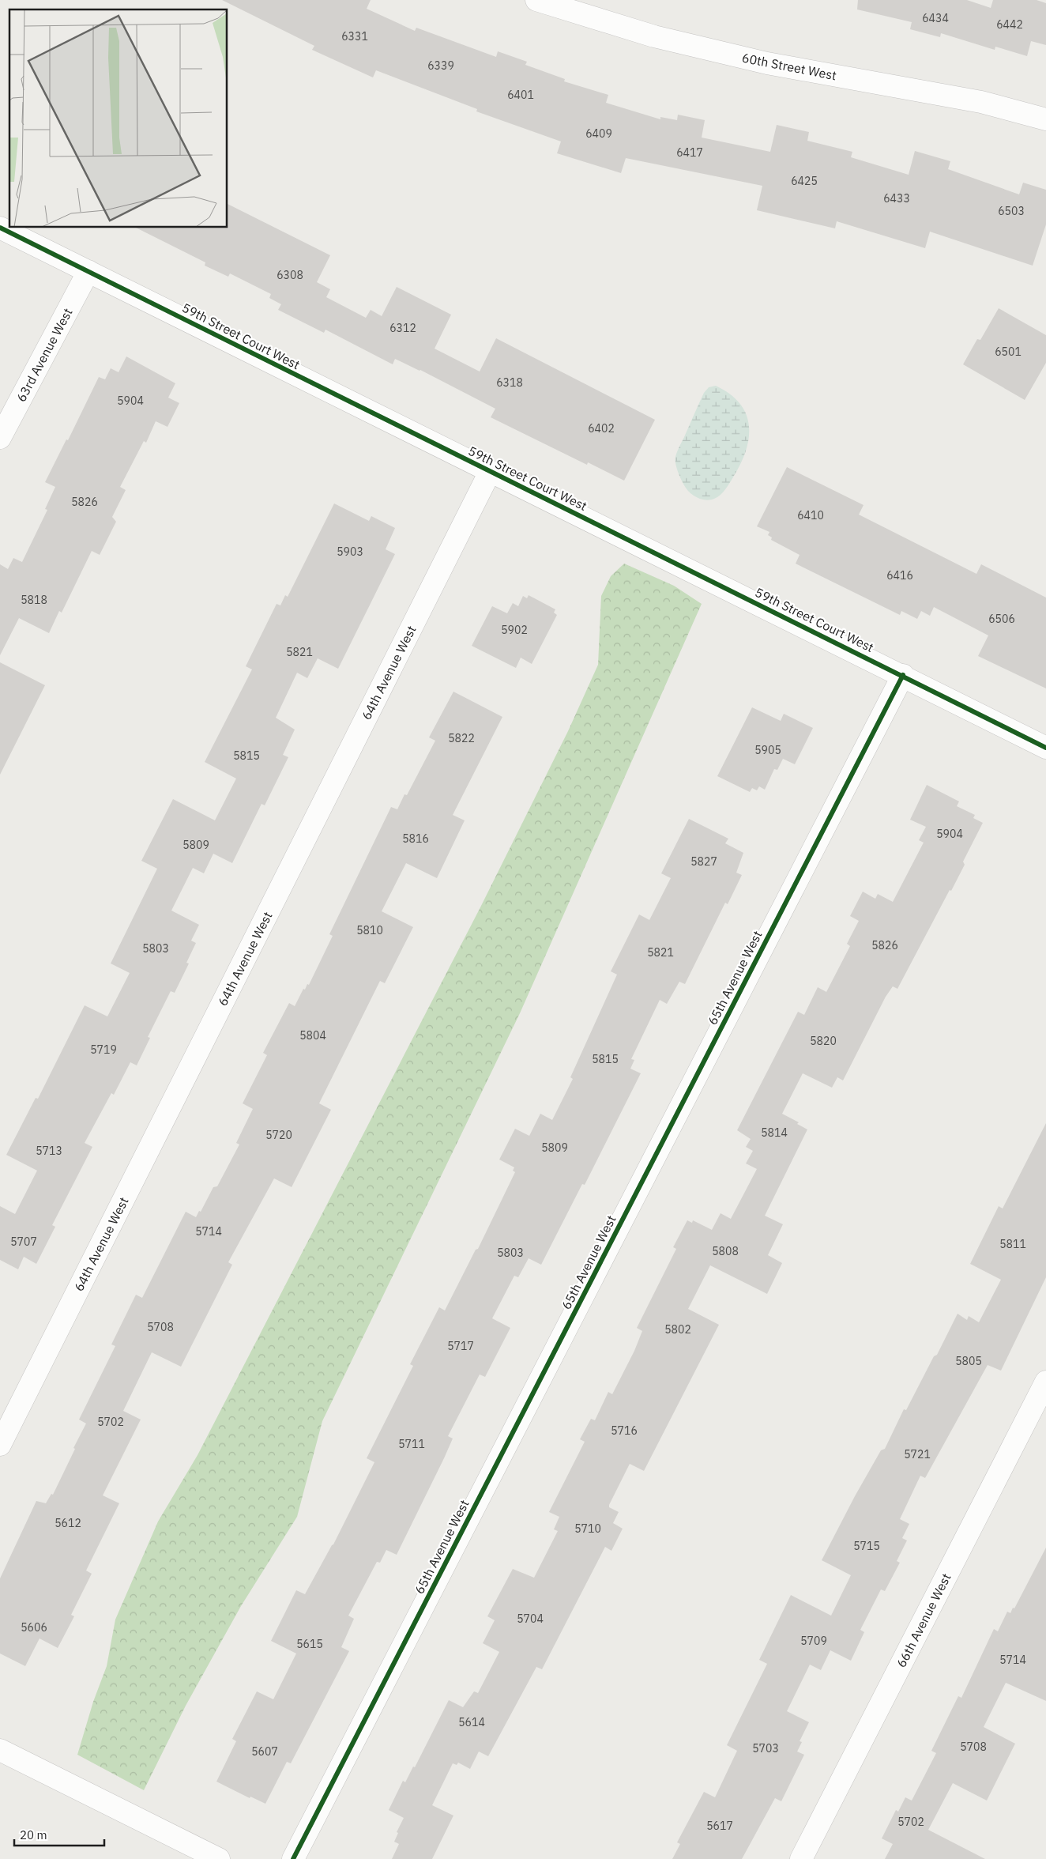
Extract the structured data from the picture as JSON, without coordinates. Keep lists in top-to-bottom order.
{
  "streets": {
    "street": [
      "60th Street West",
      "59th Street Court West",
      "63rd Avenue West",
      "64th Avenue West",
      "65th Avenue West",
      "66th Avenue West"
    ]
  },
  "crossings": [
    ["59th Street Court West", "63rd Avenue West"],
    ["59th Street Court West", "64th Avenue West"],
    ["59th Street Court West", "65th Avenue West"]
  ],
  "house_numbers": [
    "6434",
    "6442",
    "6331",
    "6339",
    "6401",
    "6409",
    "6417",
    "6425",
    "6433",
    "6503",
    "6308",
    "6312",
    "6501",
    "6318",
    "5904",
    "6402",
    "5826",
    "6410",
    "5903",
    "6416",
    "5818",
    "6506",
    "5902",
    "5821",
    "5822",
    "5905",
    "5815",
    "5904",
    "5816",
    "5809",
    "5827",
    "5810",
    "5826",
    "5803",
    "5821",
    "5804",
    "5820",
    "5719",
    "5815",
    "5814",
    "5720",
    "5809",
    "5713",
    "5714",
    "5707",
    "5811",
    "5808",
    "5803",
    "5708",
    "5802",
    "5717",
    "5805",
    "5702",
    "5716",
    "5711",
    "5721",
    "5612",
    "5710",
    "5715",
    "5704",
    "5606",
    "5709",
    "5615",
    "5714",
    "5614",
    "5708",
    "5703",
    "5607",
    "5702",
    "5617"
  ],
  "scale_bar": "20 m"
}
